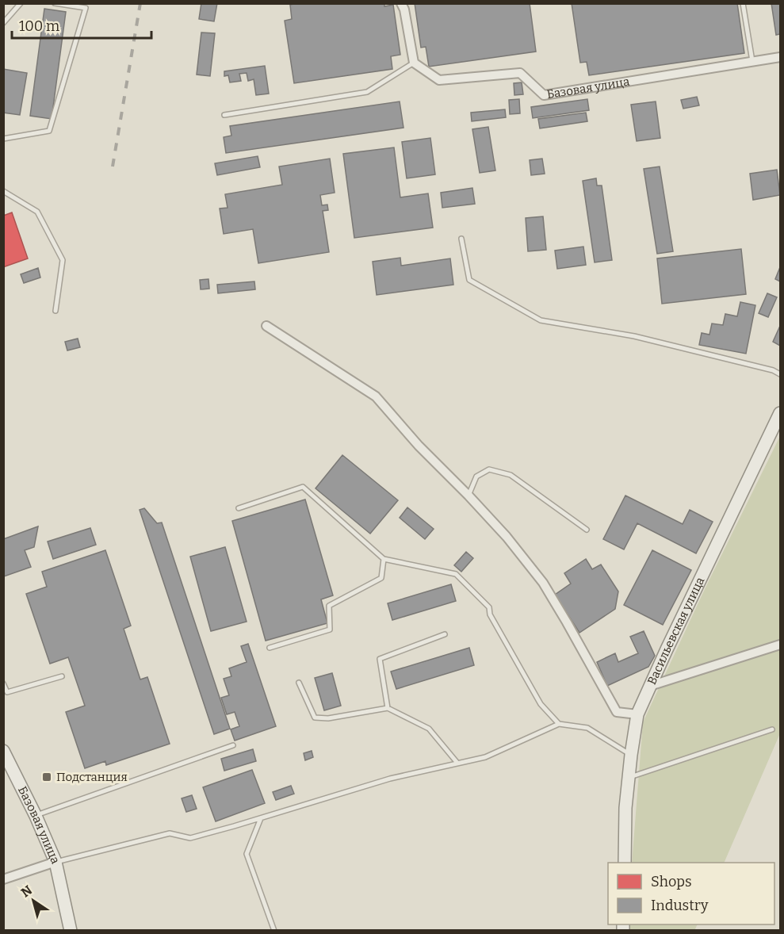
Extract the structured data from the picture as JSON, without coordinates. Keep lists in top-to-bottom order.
{
  "streets": {
    "street": ["Базовая улица", "Васильевская улица"]
  },
  "places": {
    "transit": ["Подстанция"]
  },
  "legend": ["Shops", "Industry"],
  "scale_bar": "100 m",
  "north": "top left"
}
